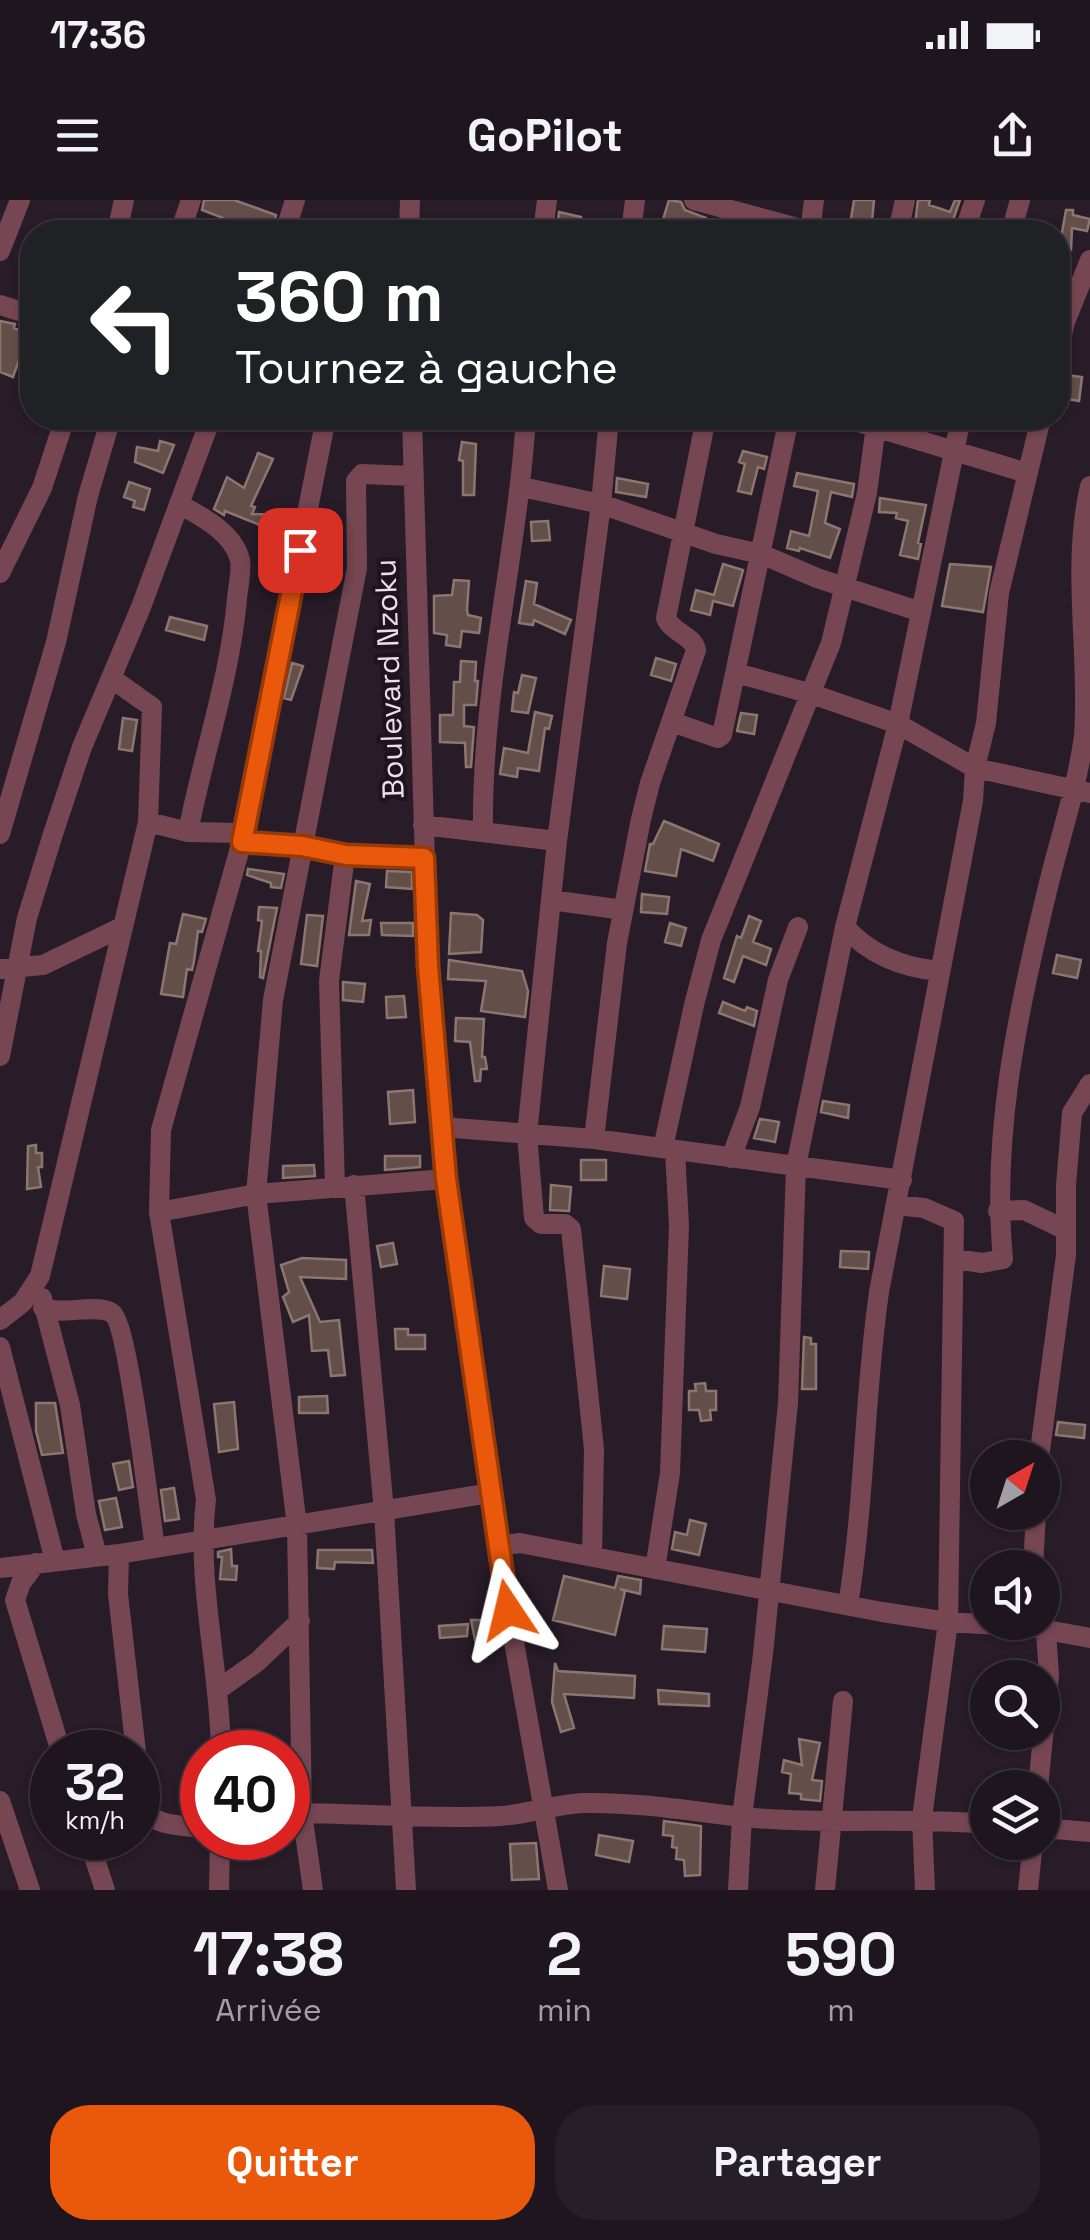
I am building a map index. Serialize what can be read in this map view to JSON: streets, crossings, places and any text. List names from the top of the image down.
{
  "streets": {
    "street": ["Boulevard Nzoku"]
  },
  "north": "top right",
  "page": {
    "status": "17:36",
    "header": "GoPilot",
    "turn": ["360 m", "Tournez à gauche"],
    "speed": "32 km/h",
    "limit": "40",
    "eta": [
      "17:38",
      "Arrivée",
      "2",
      "min",
      "590",
      "m"
    ],
    "buttons": ["Quitter", "Partager"]
  }
}
